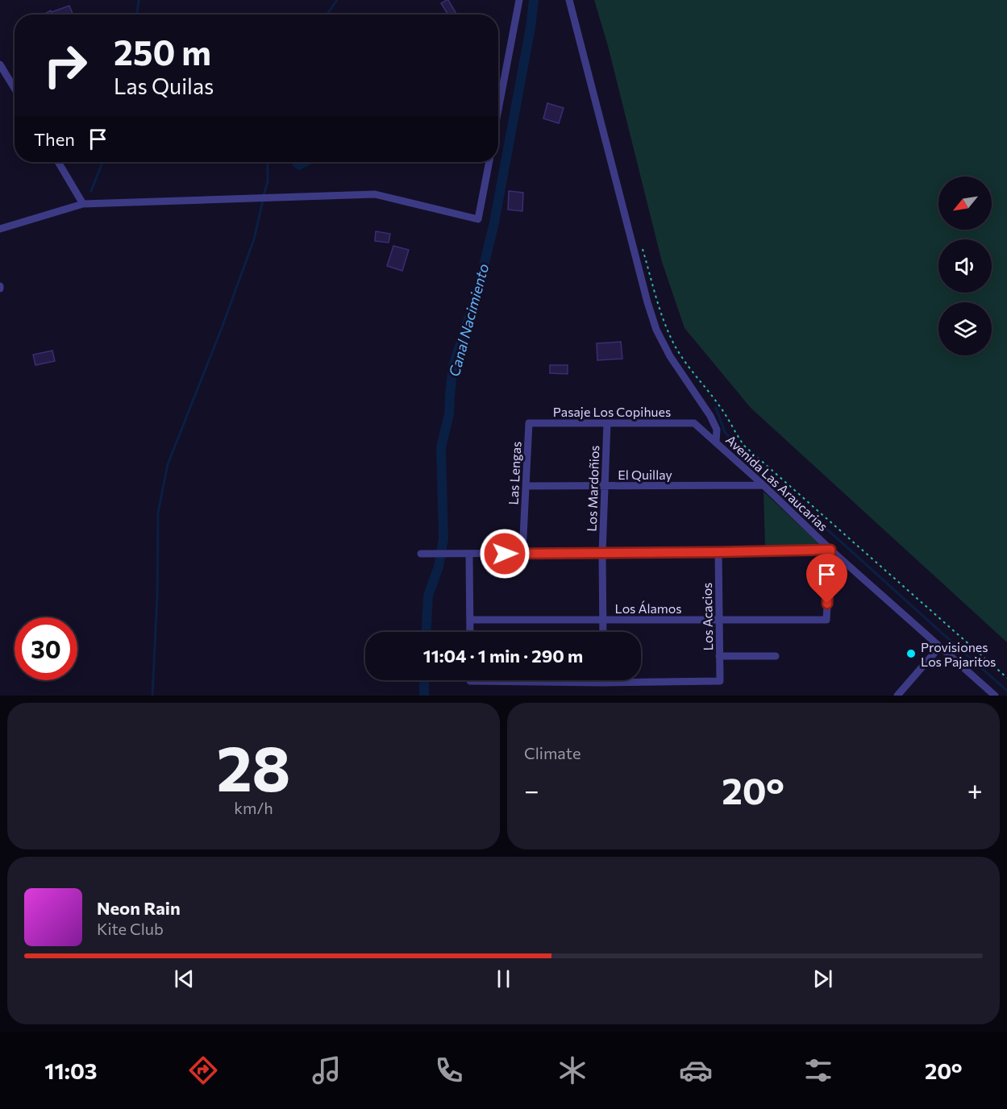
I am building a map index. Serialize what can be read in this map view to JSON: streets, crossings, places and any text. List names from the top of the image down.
{
  "streets": {
    "street": [
      "Pasaje Los Copihues",
      "Las Lengas",
      "El Quillay",
      "Avenida Las Araucarias",
      "Los Mardoñios",
      "Los Álamos",
      "Los Acacios"
    ]
  },
  "crossings": [
    ["Pasaje Los Copihues", "Las Lengas"],
    ["Pasaje Los Copihues", "Avenida Las Araucarias"],
    ["Pasaje Los Copihues", "Los Mardoñios"],
    ["Las Lengas", "El Quillay"],
    ["El Quillay", "Avenida Las Araucarias"],
    ["El Quillay", "Los Mardoñios"],
    ["Avenida Las Araucarias", "Los Álamos"],
    ["Los Mardoñios", "Los Álamos"],
    ["Los Álamos", "Los Acacios"]
  ],
  "water": ["Canal Nacimiento"],
  "places": ["Provisiones Los Pajaritos"],
  "north": "bottom left",
  "page": {
    "turn": ["250 m", "Las Quilas"],
    "then": "Then",
    "limit": "30",
    "trip": "11:04 · 1 min · 290 m",
    "tile": [
      ["28", "km/h"],
      "Climate"
    ],
    "heat": ["−", "20°", "+"],
    "song": ["Neon Rain", "Kite Club"],
    "tabs": ["11:03", "20°"]
  }
}
